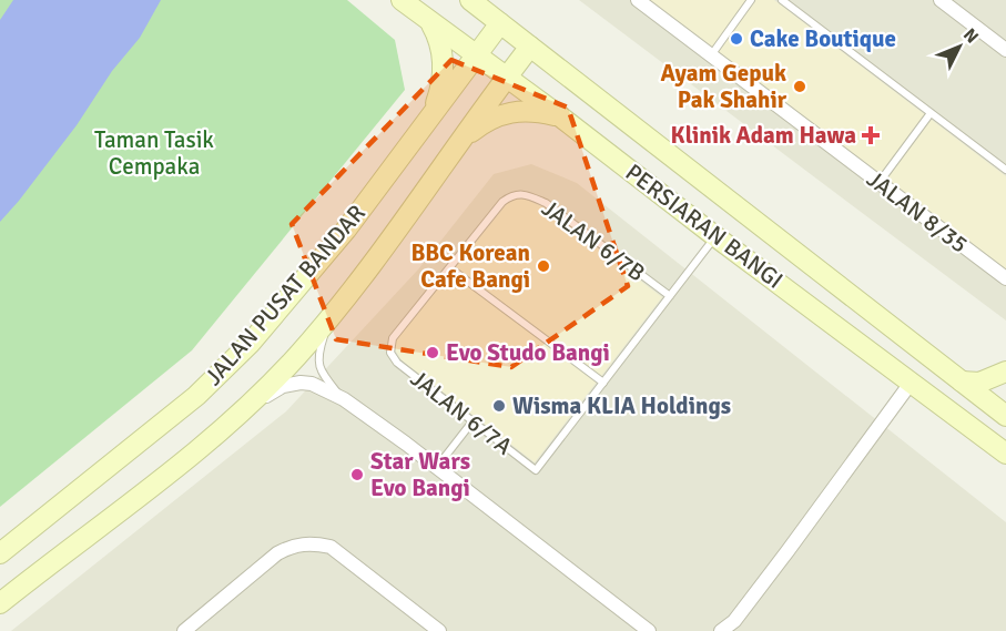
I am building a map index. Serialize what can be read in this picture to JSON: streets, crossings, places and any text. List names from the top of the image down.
{
  "streets": {
    "main road": ["PERSIARAN BANGI", "JALAN PUSAT BANDAR"],
    "street": ["JALAN 8/35"],
    "lane": ["JALAN 6/7B", "JALAN 6/7A"]
  },
  "crossings": [
    ["PERSIARAN BANGI", "JALAN PUSAT BANDAR"],
    ["JALAN 6/7B", "JALAN 6/7A"]
  ],
  "parks": ["Taman Tasik Cempaka"],
  "places": {
    "other": [
      "Cake Boutique",
      "Ayam Gepuk Pak Shahir",
      "BBC Korean Cafe Bangi",
      "Evo Studo Bangi",
      "Wisma KLIA Holdings",
      "Star Wars Evo Bangi"
    ],
    "health": ["Klinik Adam Hawa"]
  },
  "north": "top right"
}
